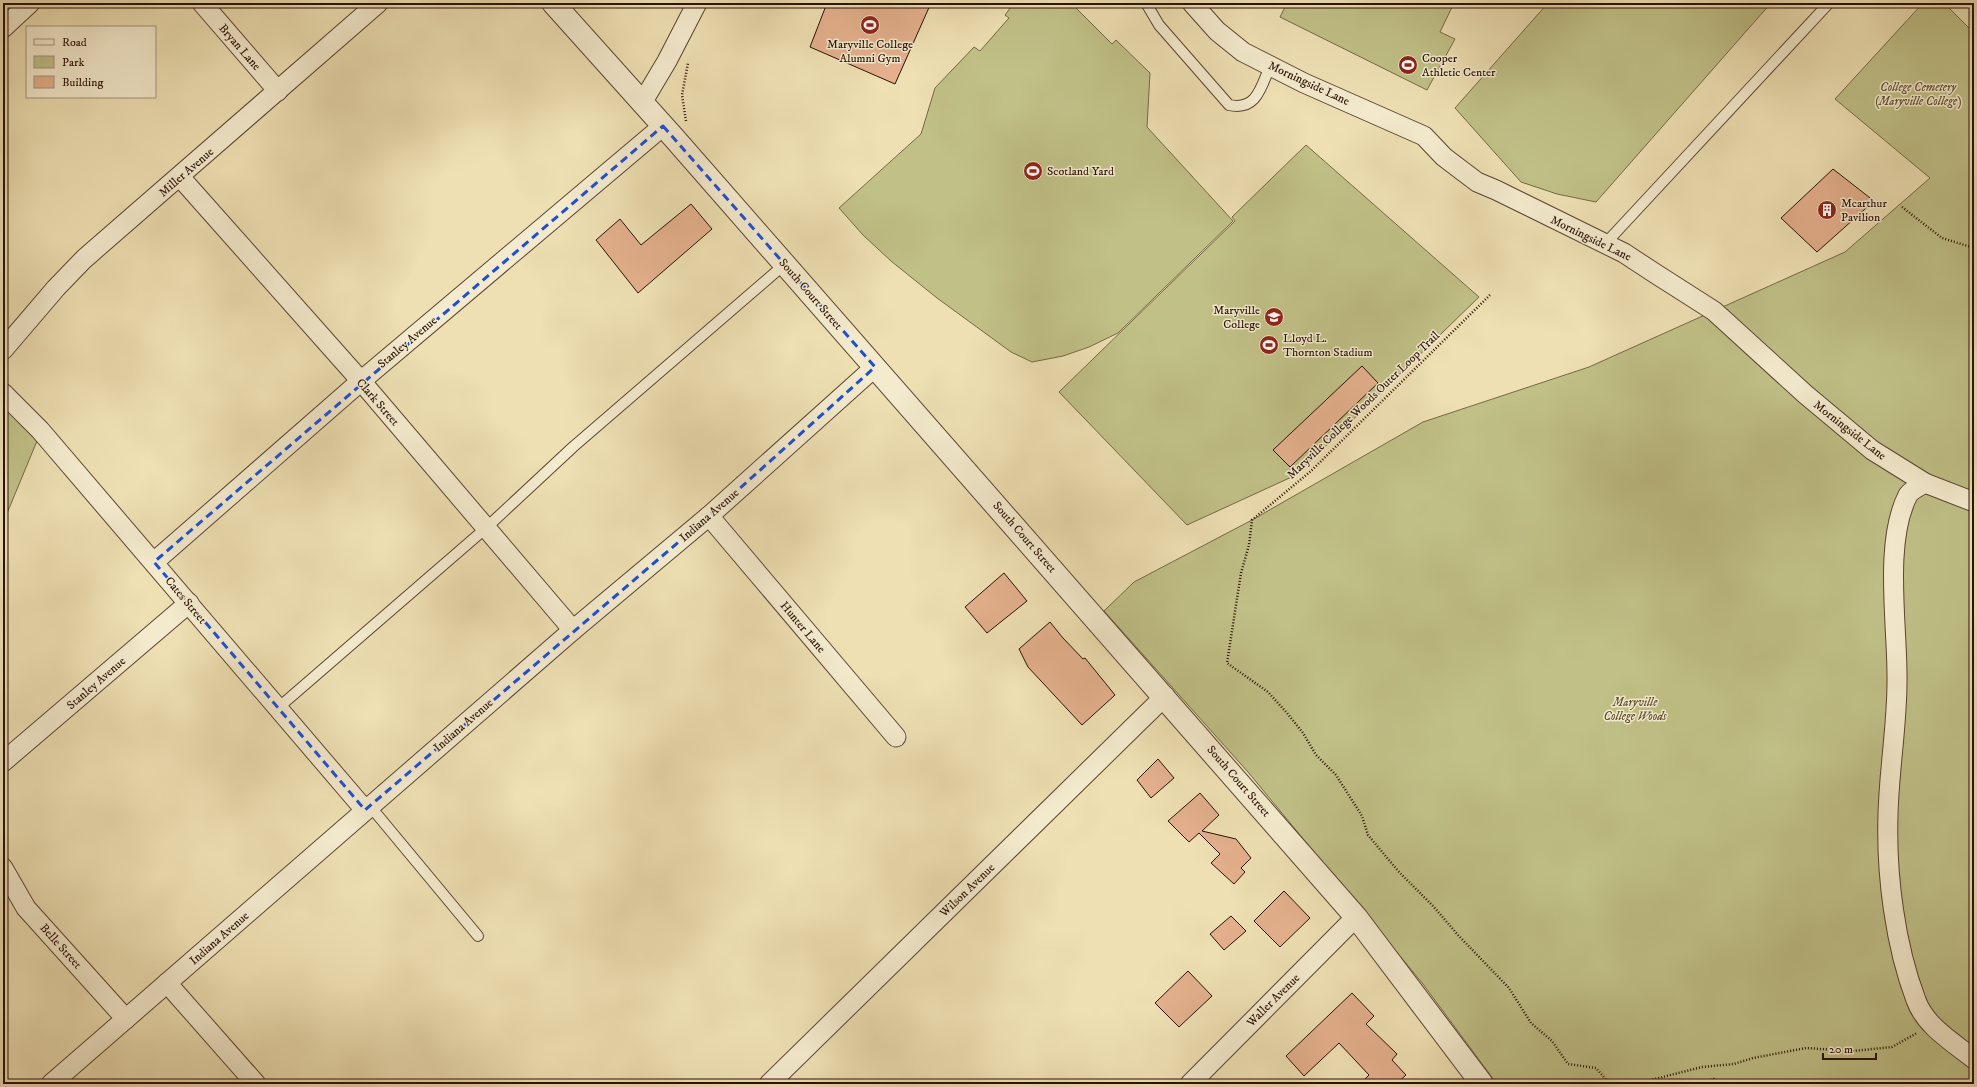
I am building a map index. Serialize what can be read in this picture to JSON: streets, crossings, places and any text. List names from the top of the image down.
{
  "streets": {
    "street": [
      "Bryan Lane",
      "Morningside Lane",
      "Miller Avenue",
      "South Court Street",
      "Stanley Avenue",
      "Clark Street",
      "Indiana Avenue",
      "Cates Street",
      "Hunter Lane",
      "Wilson Avenue",
      "Belle Street",
      "Waller Avenue"
    ],
    "path": ["Maryville College Woods Outer Loop Trail"]
  },
  "crossings": [
    ["Bryan Lane", "Miller Avenue"],
    ["Miller Avenue", "Clark Street"],
    ["South Court Street", "Stanley Avenue"],
    ["South Court Street", "Indiana Avenue"],
    ["South Court Street", "Wilson Avenue"],
    ["South Court Street", "Waller Avenue"],
    ["Stanley Avenue", "Clark Street"],
    ["Stanley Avenue", "Cates Street"],
    ["Clark Street", "Indiana Avenue"],
    ["Indiana Avenue", "Cates Street"],
    ["Indiana Avenue", "Hunter Lane"],
    ["Indiana Avenue", "Belle Street"]
  ],
  "parks": ["College Cemetery (Maryville College)", "Maryville College Woods"],
  "places": {
    "sports": [
      "Maryville College Alumni Gym",
      "Cooper Athletic Center",
      "Scotland Yard",
      "Lloyd L. Thornton Stadium"
    ],
    "building": ["Mcarthur Pavilion"],
    "school or university": ["Maryville College"]
  },
  "legend": ["Road", "Park", "Building"],
  "scale_bar": "20 m"
}
